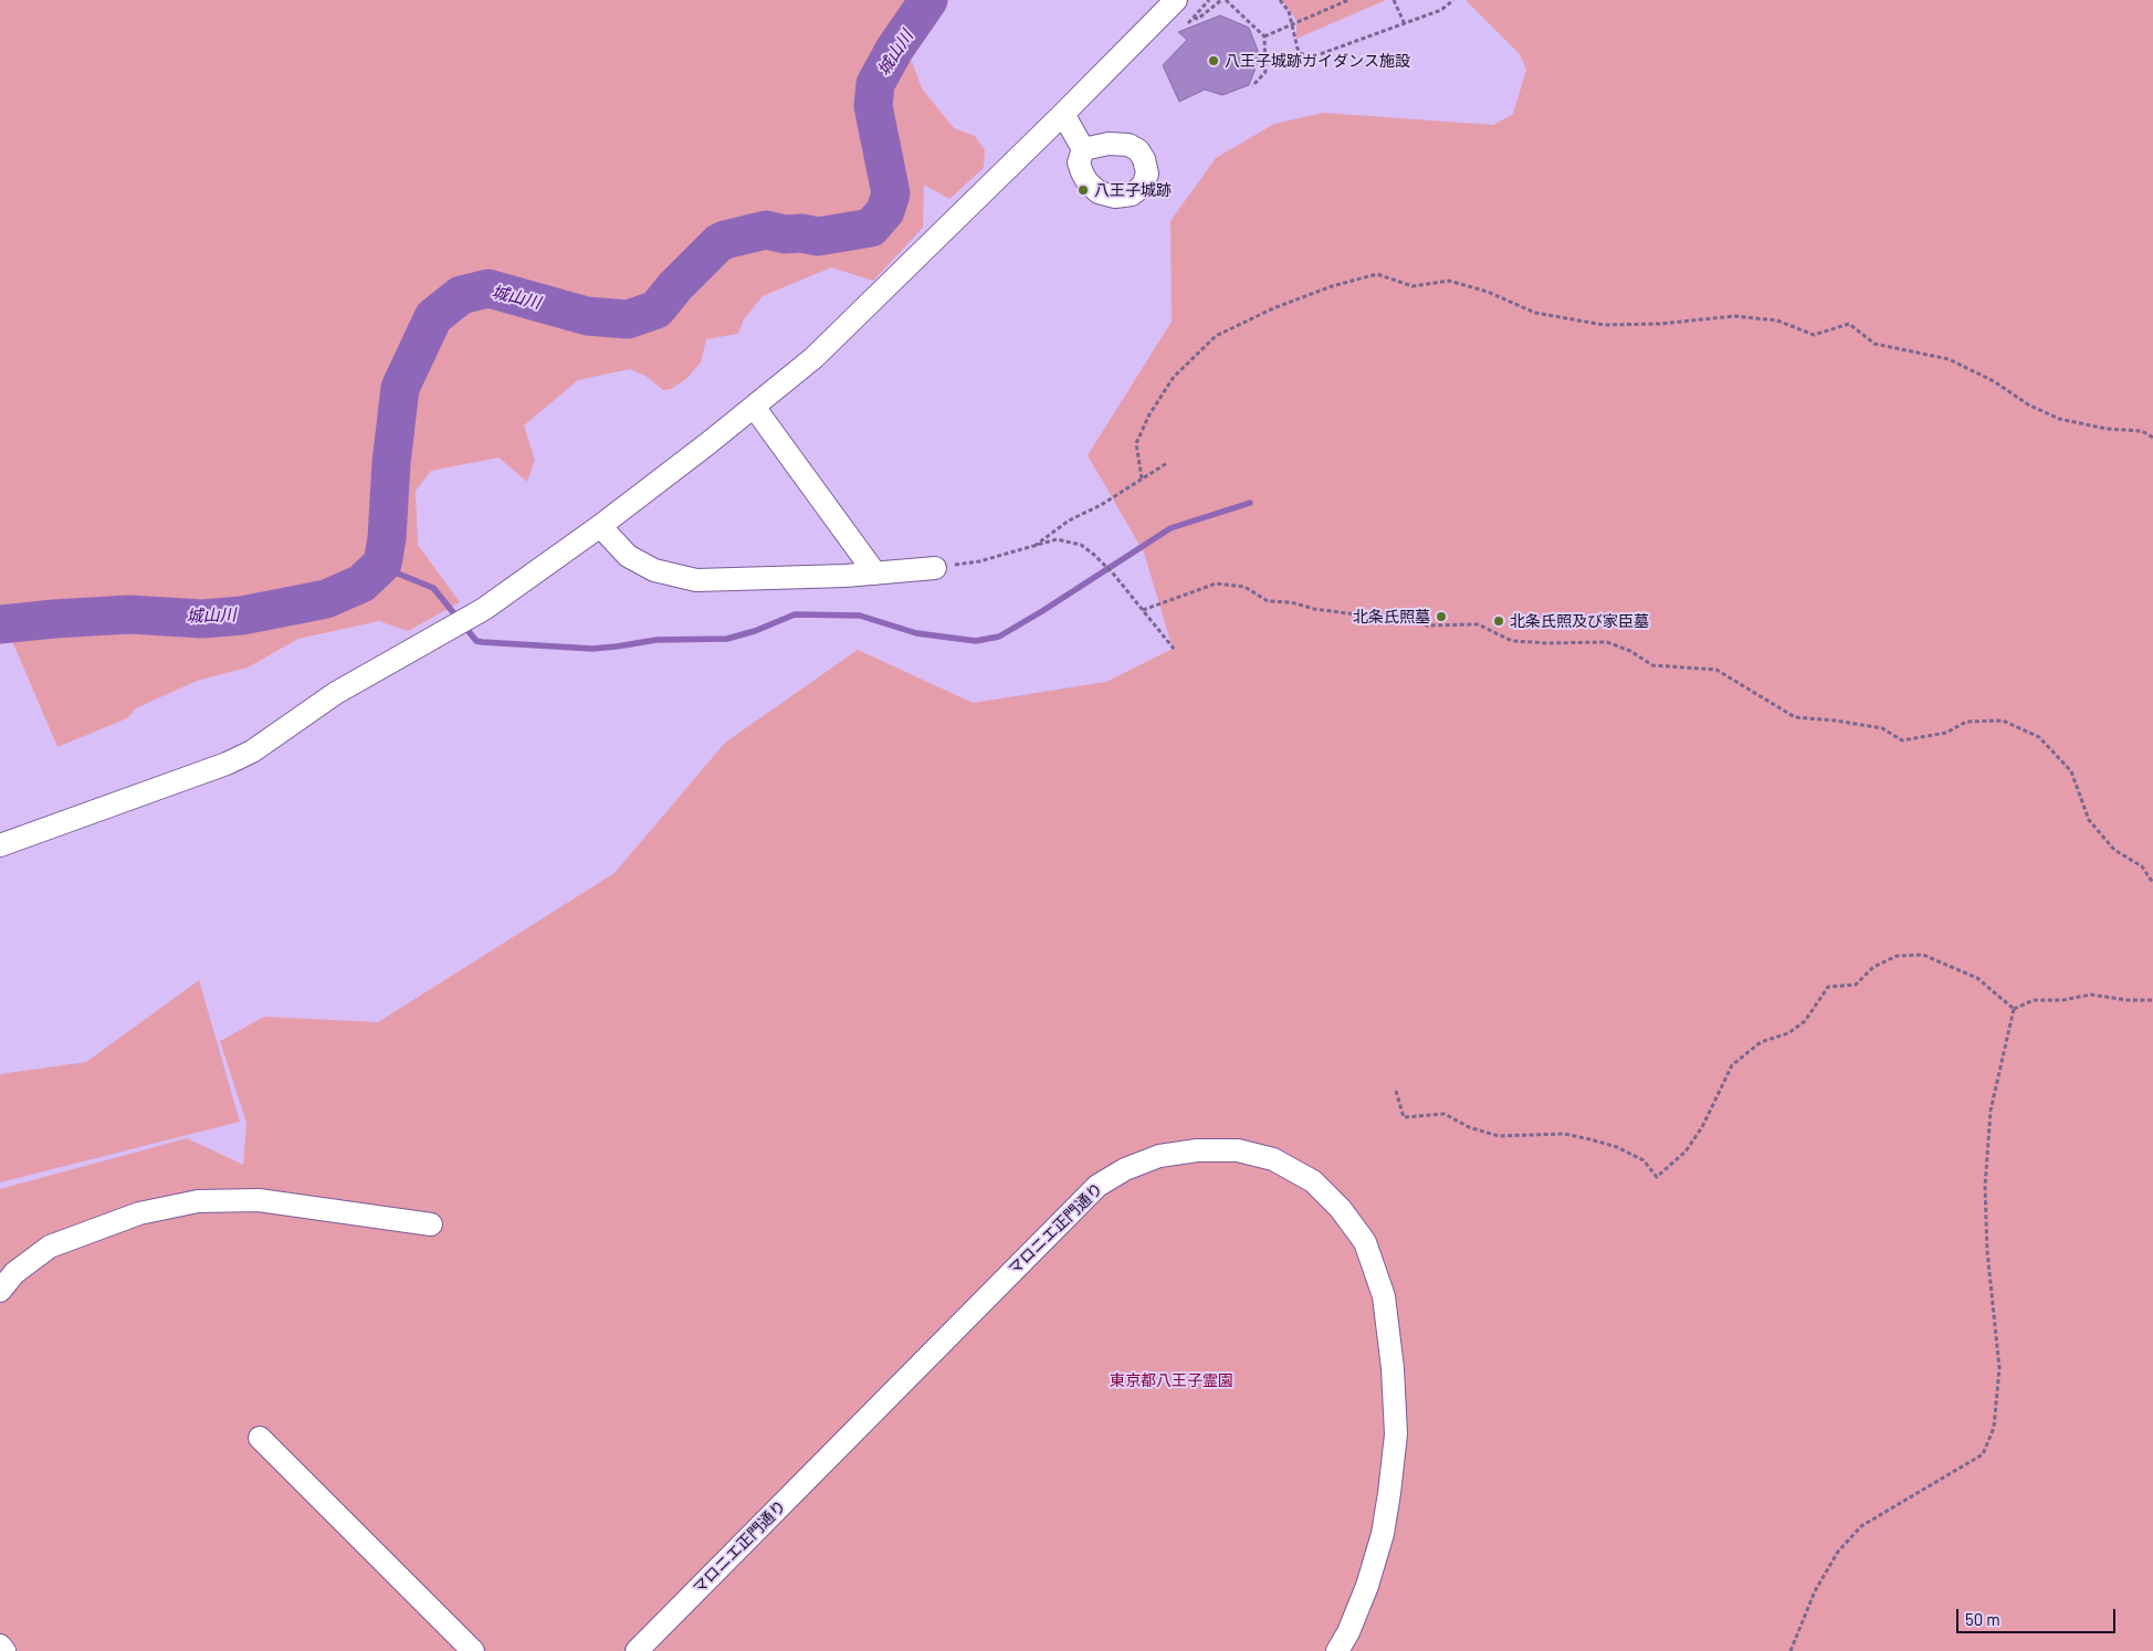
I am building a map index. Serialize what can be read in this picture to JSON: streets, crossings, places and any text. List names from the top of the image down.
{
  "streets": {
    "street": ["マロニエ正門通り"]
  },
  "water": ["城山川"],
  "parks": ["東京都八王子霊園"],
  "places": [
    "八王子城跡ガイダンス施設",
    "八王子城跡",
    "北条氏照墓",
    "北条氏照及び家臣墓"
  ],
  "scale_bar": "50 m"
}
